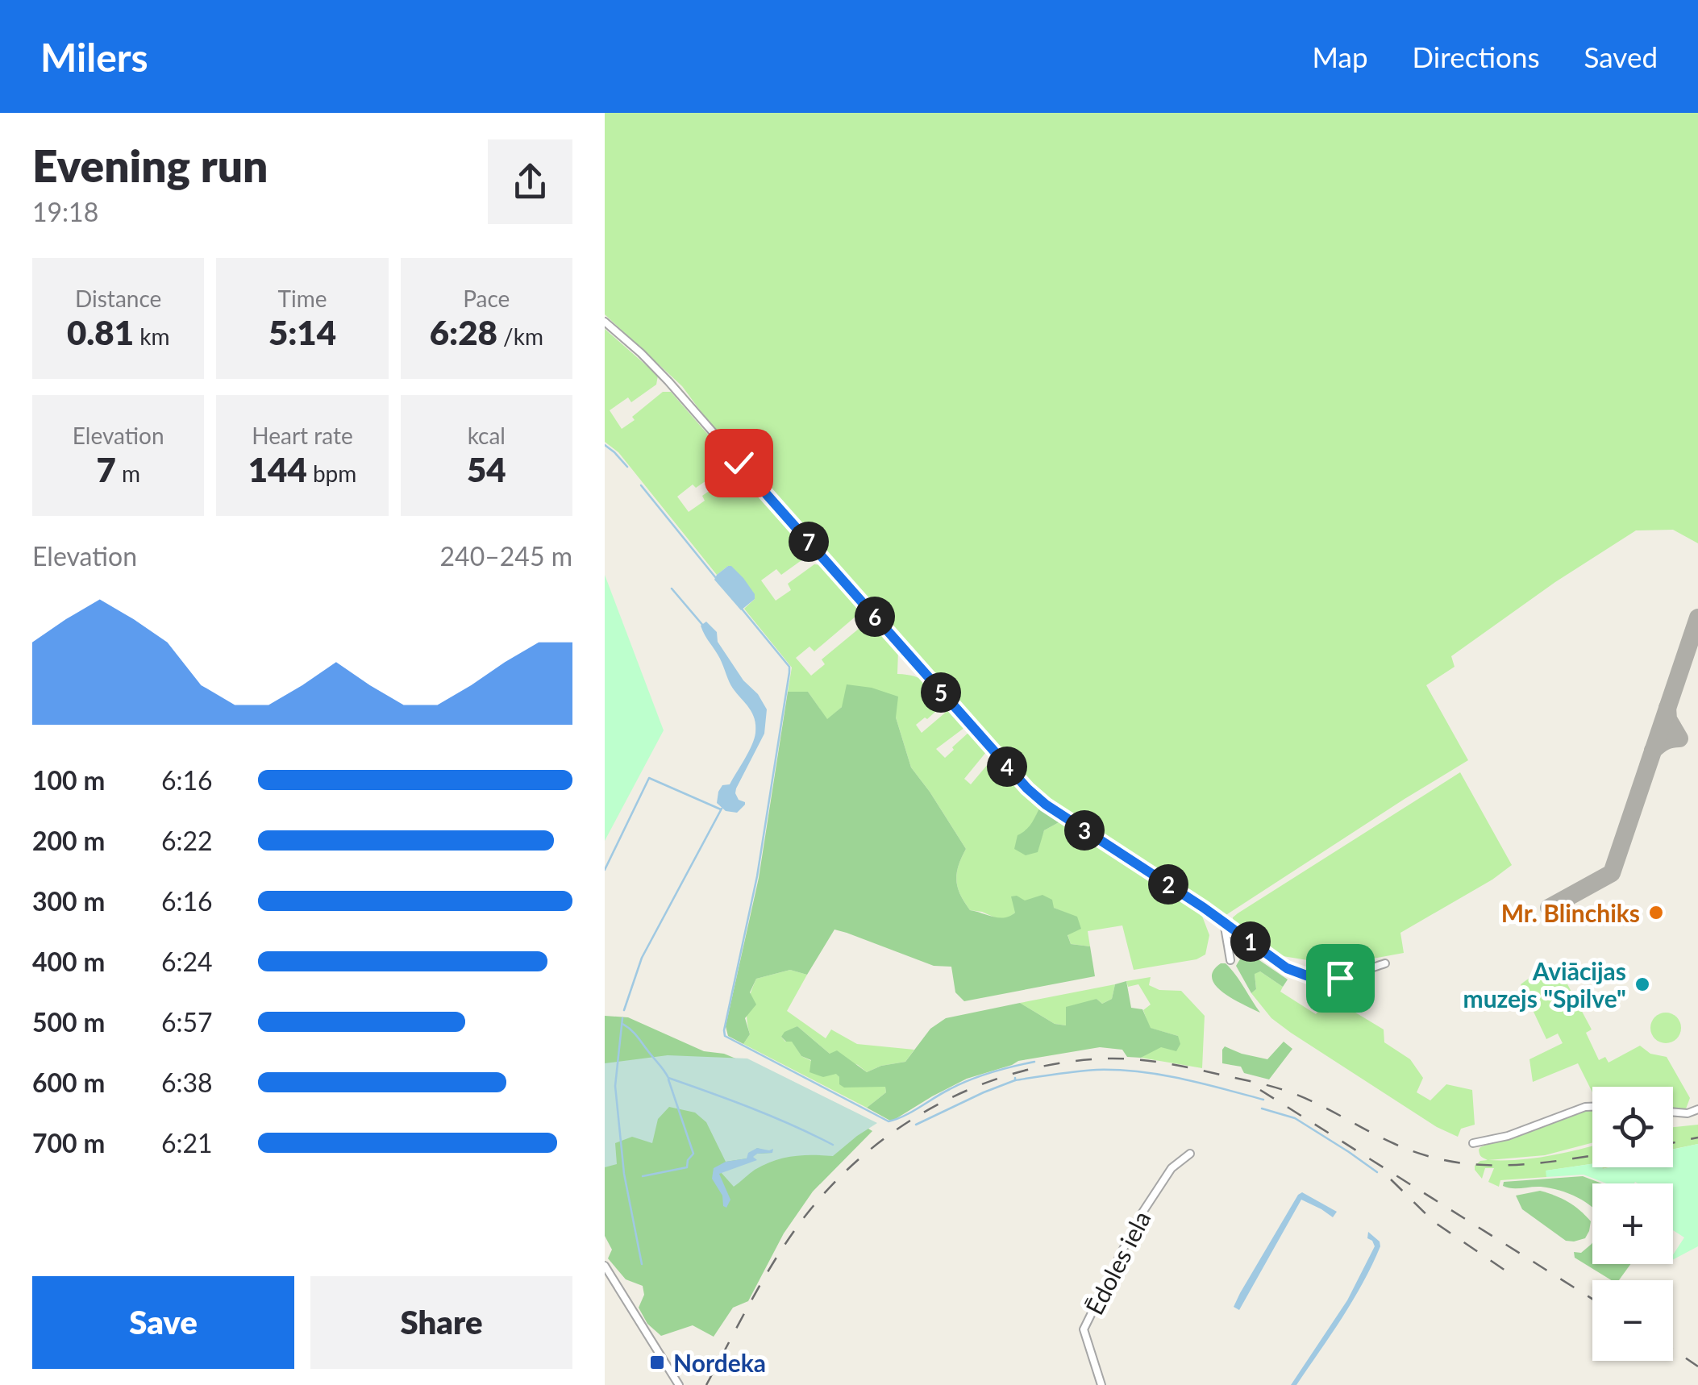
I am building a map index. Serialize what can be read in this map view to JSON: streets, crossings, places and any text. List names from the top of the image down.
{
  "streets": {
    "street": ["Ēdoles iela"]
  },
  "places": {
    "other": ["Mr. Blinchiks", "Aviācijas muzejs \"Spilve\""],
    "transit": ["Nordeka"]
  },
  "page": {
    "header": "Milers",
    "nav": ["Map", "Directions", "Saved"],
    "heading": ["Evening run", "19:18"],
    "stats": [
      ["Distance", "0.81 km"],
      ["Time", "5:14"],
      ["Pace", "6:28 /km"],
      ["Elevation", "7 m"],
      ["Heart rate", "144 bpm"],
      ["kcal", "54"]
    ],
    "pins": [
      "7",
      "6",
      "5",
      "4",
      "3",
      "2",
      "1"
    ],
    "chart": ["Elevation", "240–245 m"],
    "list": [
      {
        "name": "100 m",
        "note": "6:16"
      },
      {
        "name": "200 m",
        "note": "6:22"
      },
      {
        "name": "300 m",
        "note": "6:16"
      },
      {
        "name": "400 m",
        "note": "6:24"
      },
      {
        "name": "500 m",
        "note": "6:57"
      },
      {
        "name": "600 m",
        "note": "6:38"
      },
      {
        "name": "700 m",
        "note": "6:21"
      }
    ],
    "map_buttons": ["+", "−"],
    "buttons": ["Save", "Share"]
  }
}
